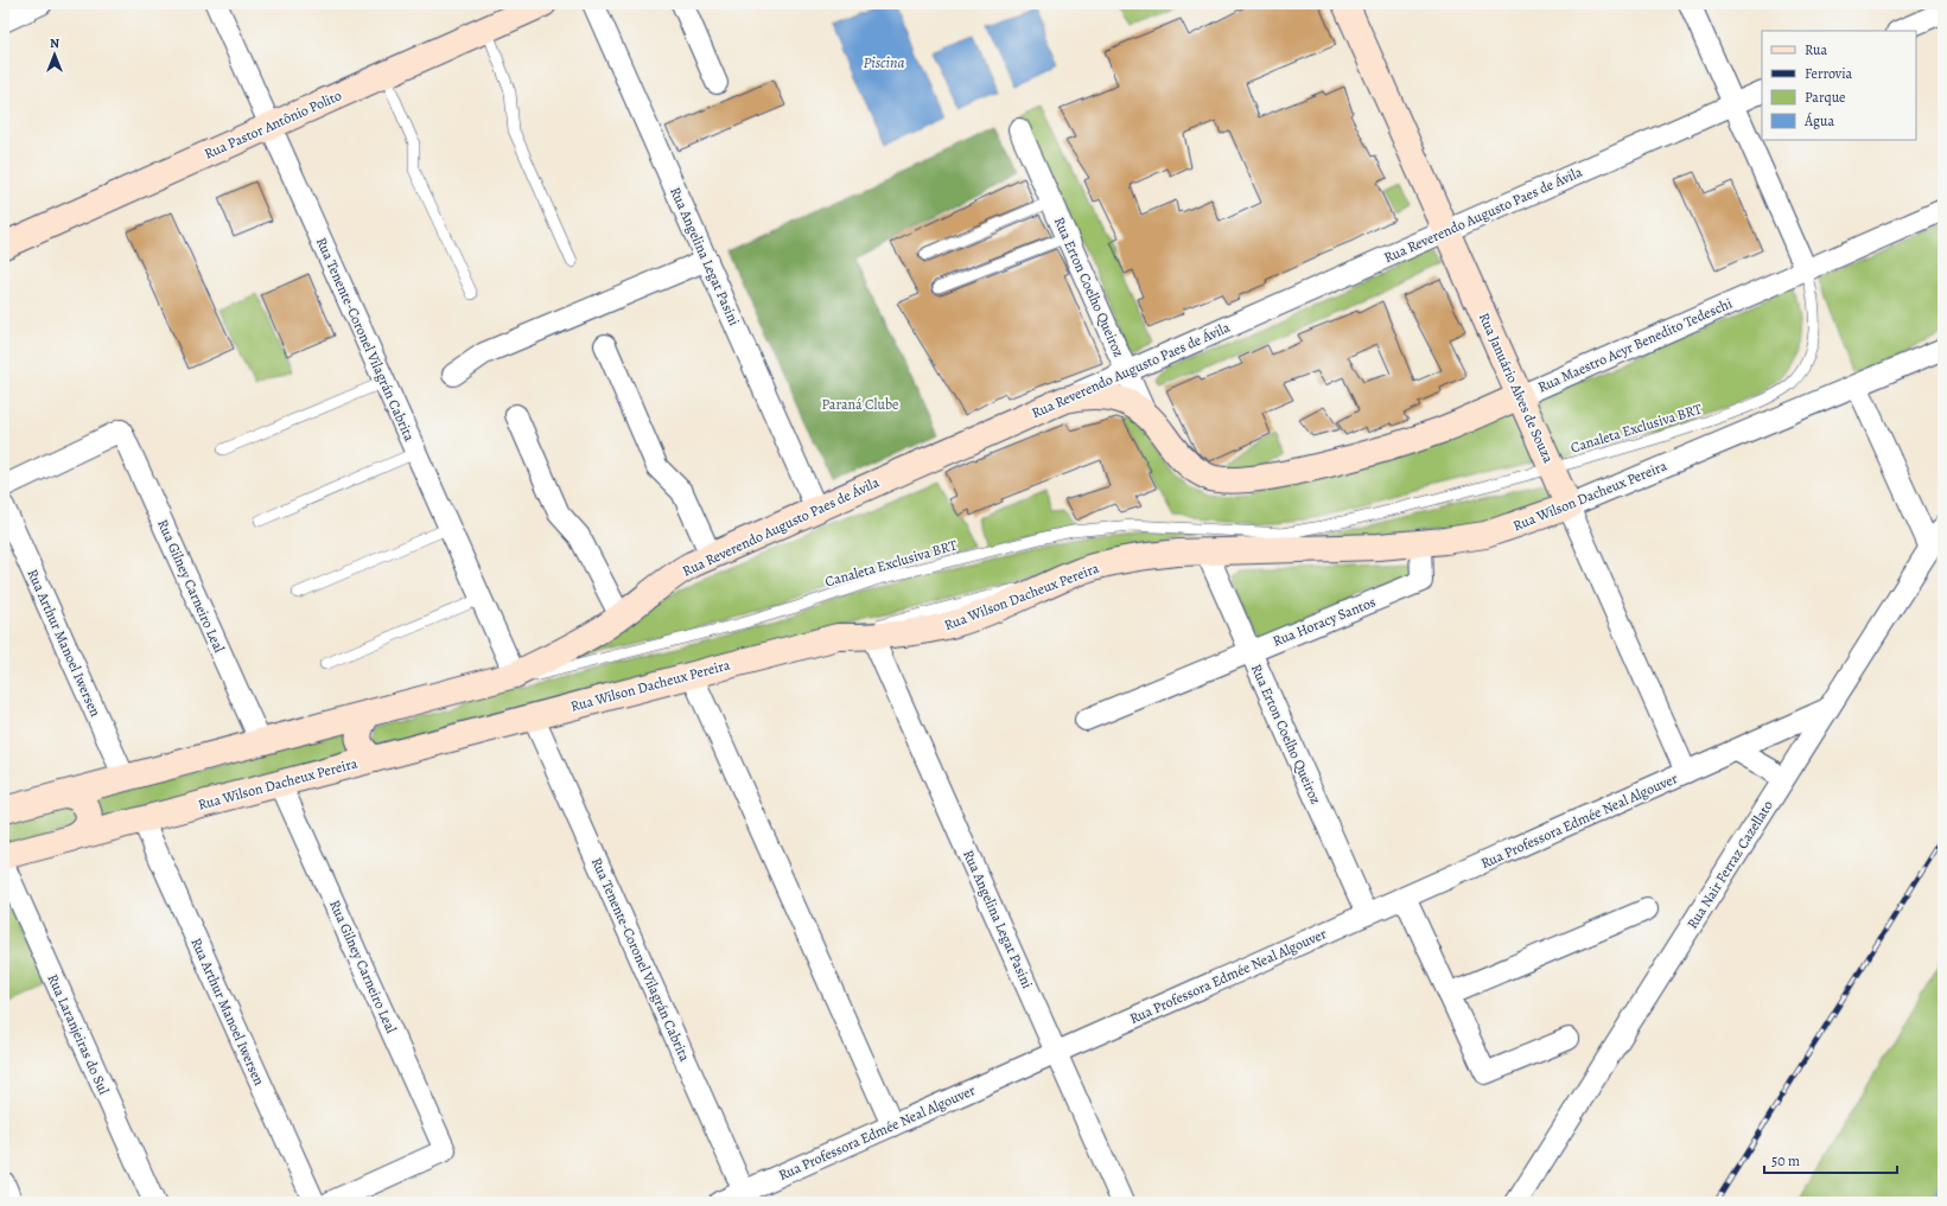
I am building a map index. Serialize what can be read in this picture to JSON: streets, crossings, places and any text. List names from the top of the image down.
{
  "streets": {
    "main road": [
      "Rua Pastor Antônio Polito",
      "Rua Reverendo Augusto Paes de Ávila",
      "Rua Erton Coelho Queiroz",
      "Rua Maestro Acyr Benedito Tedeschi",
      "Rua Januário Alves de Souza",
      "Rua Wilson Dacheux Pereira"
    ],
    "street": [
      "Rua Angelina Legat Pasini",
      "Rua Tenente-Coronel Vilagrán Cabrita",
      "Rua Gilney Carneiro Leal",
      "Rua Horacy Santos",
      "Rua Arthur Manoel Iwersen",
      "Rua Professora Edmée Neal Algouver",
      "Rua Nair Ferraz Cazellato",
      "Rua Laranjeiras do Sul"
    ],
    "lane": ["Canaleta Exclusiva BRT"]
  },
  "crossings": [
    ["Rua Pastor Antônio Polito", "Rua Tenente-Coronel Vilagrán Cabrita"],
    ["Rua Reverendo Augusto Paes de Ávila", "Rua Angelina Legat Pasini"],
    ["Rua Reverendo Augusto Paes de Ávila", "Rua Erton Coelho Queiroz"],
    ["Rua Reverendo Augusto Paes de Ávila", "Rua Tenente-Coronel Vilagrán Cabrita"],
    ["Rua Reverendo Augusto Paes de Ávila", "Rua Januário Alves de Souza"],
    ["Rua Reverendo Augusto Paes de Ávila", "Canaleta Exclusiva BRT"],
    ["Rua Angelina Legat Pasini", "Rua Wilson Dacheux Pereira"],
    ["Rua Angelina Legat Pasini", "Rua Professora Edmée Neal Algouver"],
    ["Rua Erton Coelho Queiroz", "Rua Maestro Acyr Benedito Tedeschi"],
    ["Rua Erton Coelho Queiroz", "Canaleta Exclusiva BRT"],
    ["Rua Erton Coelho Queiroz", "Rua Wilson Dacheux Pereira"],
    ["Rua Erton Coelho Queiroz", "Rua Horacy Santos"],
    ["Rua Erton Coelho Queiroz", "Rua Professora Edmée Neal Algouver"],
    ["Rua Tenente-Coronel Vilagrán Cabrita", "Canaleta Exclusiva BRT"],
    ["Rua Tenente-Coronel Vilagrán Cabrita", "Rua Wilson Dacheux Pereira"],
    ["Rua Tenente-Coronel Vilagrán Cabrita", "Rua Professora Edmée Neal Algouver"],
    ["Rua Maestro Acyr Benedito Tedeschi", "Rua Januário Alves de Souza"],
    ["Rua Maestro Acyr Benedito Tedeschi", "Canaleta Exclusiva BRT"],
    ["Rua Januário Alves de Souza", "Canaleta Exclusiva BRT"],
    ["Rua Januário Alves de Souza", "Rua Wilson Dacheux Pereira"],
    ["Rua Januário Alves de Souza", "Rua Professora Edmée Neal Algouver"],
    ["Canaleta Exclusiva BRT", "Rua Wilson Dacheux Pereira"],
    ["Rua Wilson Dacheux Pereira", "Rua Gilney Carneiro Leal"],
    ["Rua Wilson Dacheux Pereira", "Rua Horacy Santos"],
    ["Rua Wilson Dacheux Pereira", "Rua Arthur Manoel Iwersen"],
    ["Rua Professora Edmée Neal Algouver", "Rua Nair Ferraz Cazellato"]
  ],
  "water": ["Piscina"],
  "parks": ["Paraná Clube"],
  "legend": [
    "Rua",
    "Ferrovia",
    "Parque",
    "Água"
  ],
  "scale_bar": "50 m",
  "north": "top"
}
